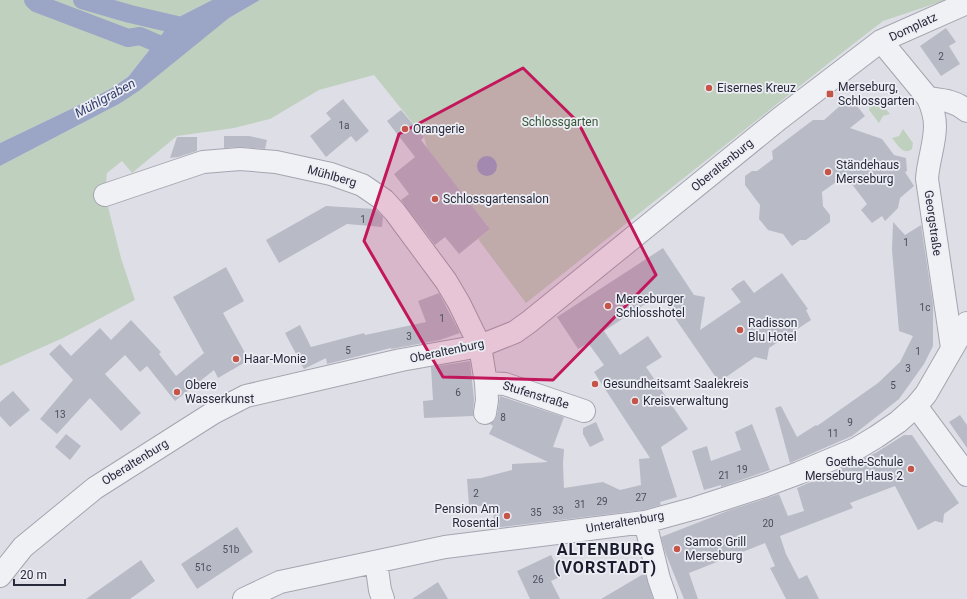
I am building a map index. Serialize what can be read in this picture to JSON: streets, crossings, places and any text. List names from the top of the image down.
{
  "streets": {
    "street": [
      "Domplatz",
      "Oberaltenburg",
      "Mühlberg",
      "Georgstraße",
      "Stufenstraße",
      "Unteraltenburg"
    ]
  },
  "crossings": [
    ["Domplatz", "Oberaltenburg"],
    ["Oberaltenburg", "Mühlberg"],
    ["Mühlberg", "Stufenstraße"],
    ["Georgstraße", "Unteraltenburg"]
  ],
  "districts": ["ALTENBURG (VORSTADT)"],
  "water": ["Mühlgraben"],
  "parks": ["Schlossgarten"],
  "places": {
    "other": [
      "Eisernes Kreuz",
      "Orangerie",
      "Ständehaus Merseburg",
      "Schlossgartensalon",
      "Merseburger Schlosshotel",
      "Radisson Blu Hotel",
      "Haar-Monie",
      "Gesundheitsamt Saalekreis",
      "Obere Wasserkunst",
      "Kreisverwaltung",
      "Goethe-Schule Merseburg Haus 2",
      "Pension Am Rosental",
      "Samos Grill Merseburg"
    ],
    "transit": ["Merseburg, Schlossgarten"]
  },
  "house_numbers": [
    "2",
    "1a",
    "1",
    "1",
    "1c",
    "1",
    "3",
    "5",
    "1",
    "3",
    "5",
    "6",
    "13",
    "8",
    "9",
    "11",
    "19",
    "21",
    "2",
    "27",
    "29",
    "31",
    "33",
    "35",
    "20",
    "51b",
    "51c",
    "26"
  ],
  "scale_bar": "20 m"
}
